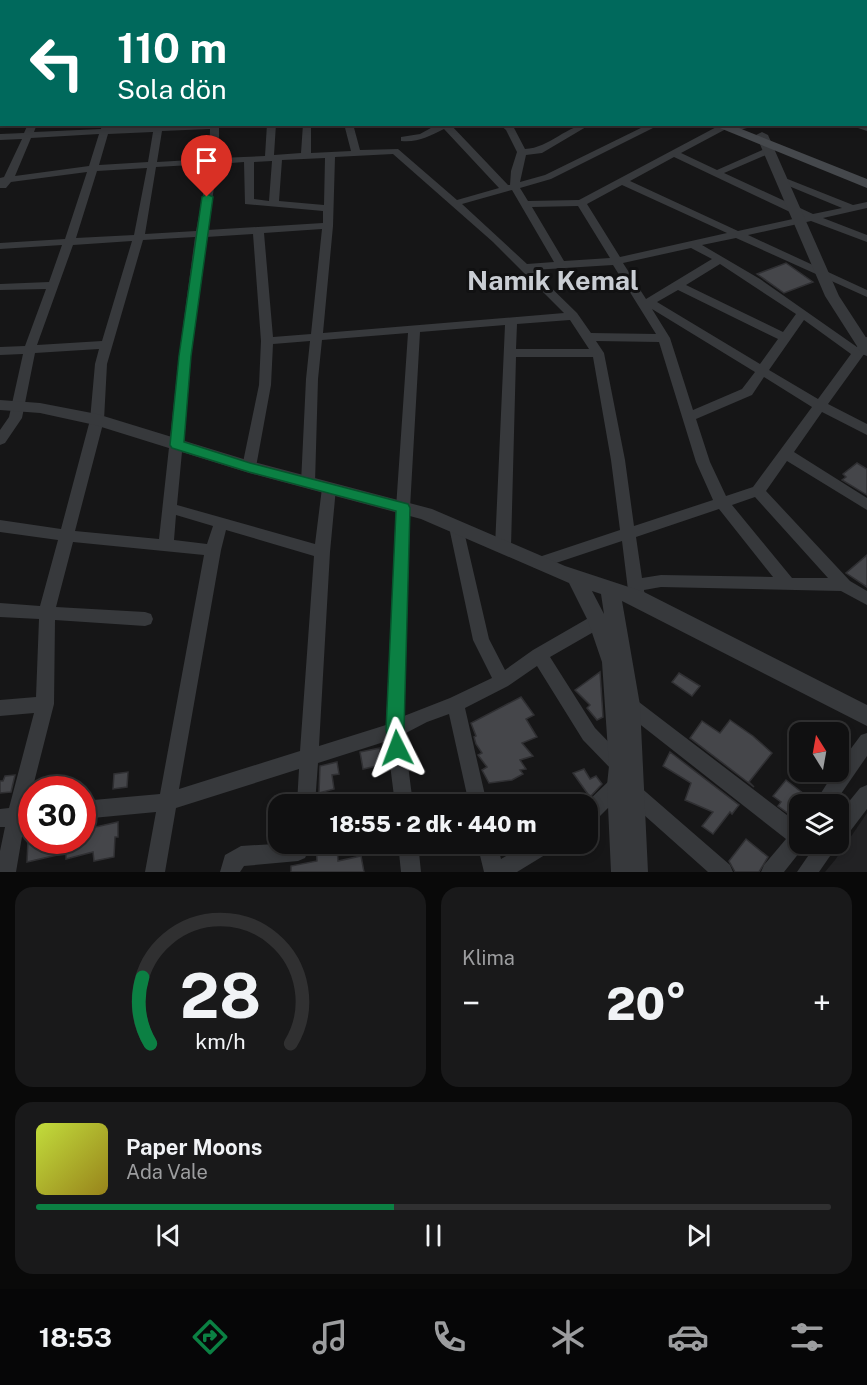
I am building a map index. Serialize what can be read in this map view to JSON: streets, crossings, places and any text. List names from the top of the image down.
{
  "districts": ["Namık Kemal"],
  "north": "top",
  "page": {
    "turn": ["110 m", "Sola dön"],
    "limit": "30",
    "trip": "18:55 · 2 dk · 440 m",
    "tile": "Klima",
    "heat": ["−", "20°", "+"],
    "song": ["Paper Moons", "Ada Vale"],
    "tabs": "18:53",
    "gauge": ["28", "km/h"]
  }
}
